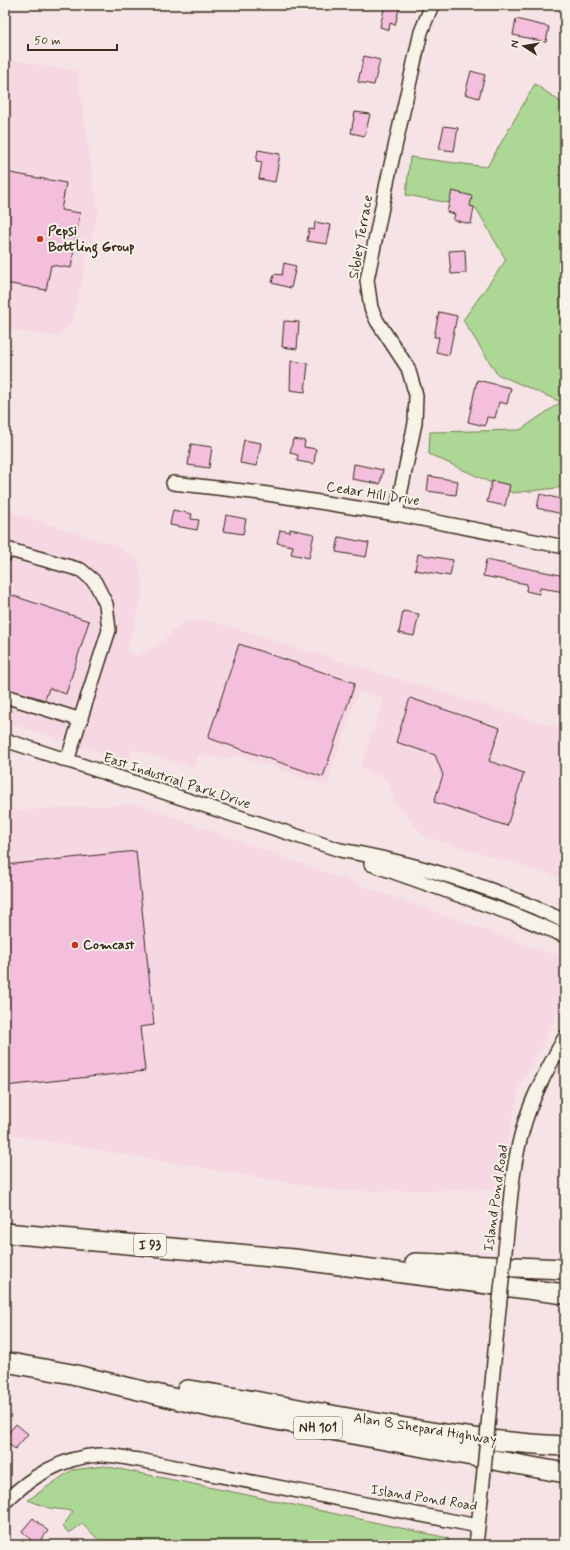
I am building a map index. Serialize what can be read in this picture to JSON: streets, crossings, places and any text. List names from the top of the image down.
{
  "streets": {
    "highway": ["I 93", "NH 101", "Alan B Shepard Highway"],
    "street": [
      "Sibley Terrace",
      "Cedar Hill Drive",
      "East Industrial Park Drive",
      "Island Pond Road"
    ]
  },
  "crossings": [
    ["Sibley Terrace", "Cedar Hill Drive"],
    ["NH 101", "Alan B Shepard Highway"]
  ],
  "places": ["Pepsi Bottling Group", "Comcast"],
  "scale_bar": "50 m",
  "north": "left"
}
